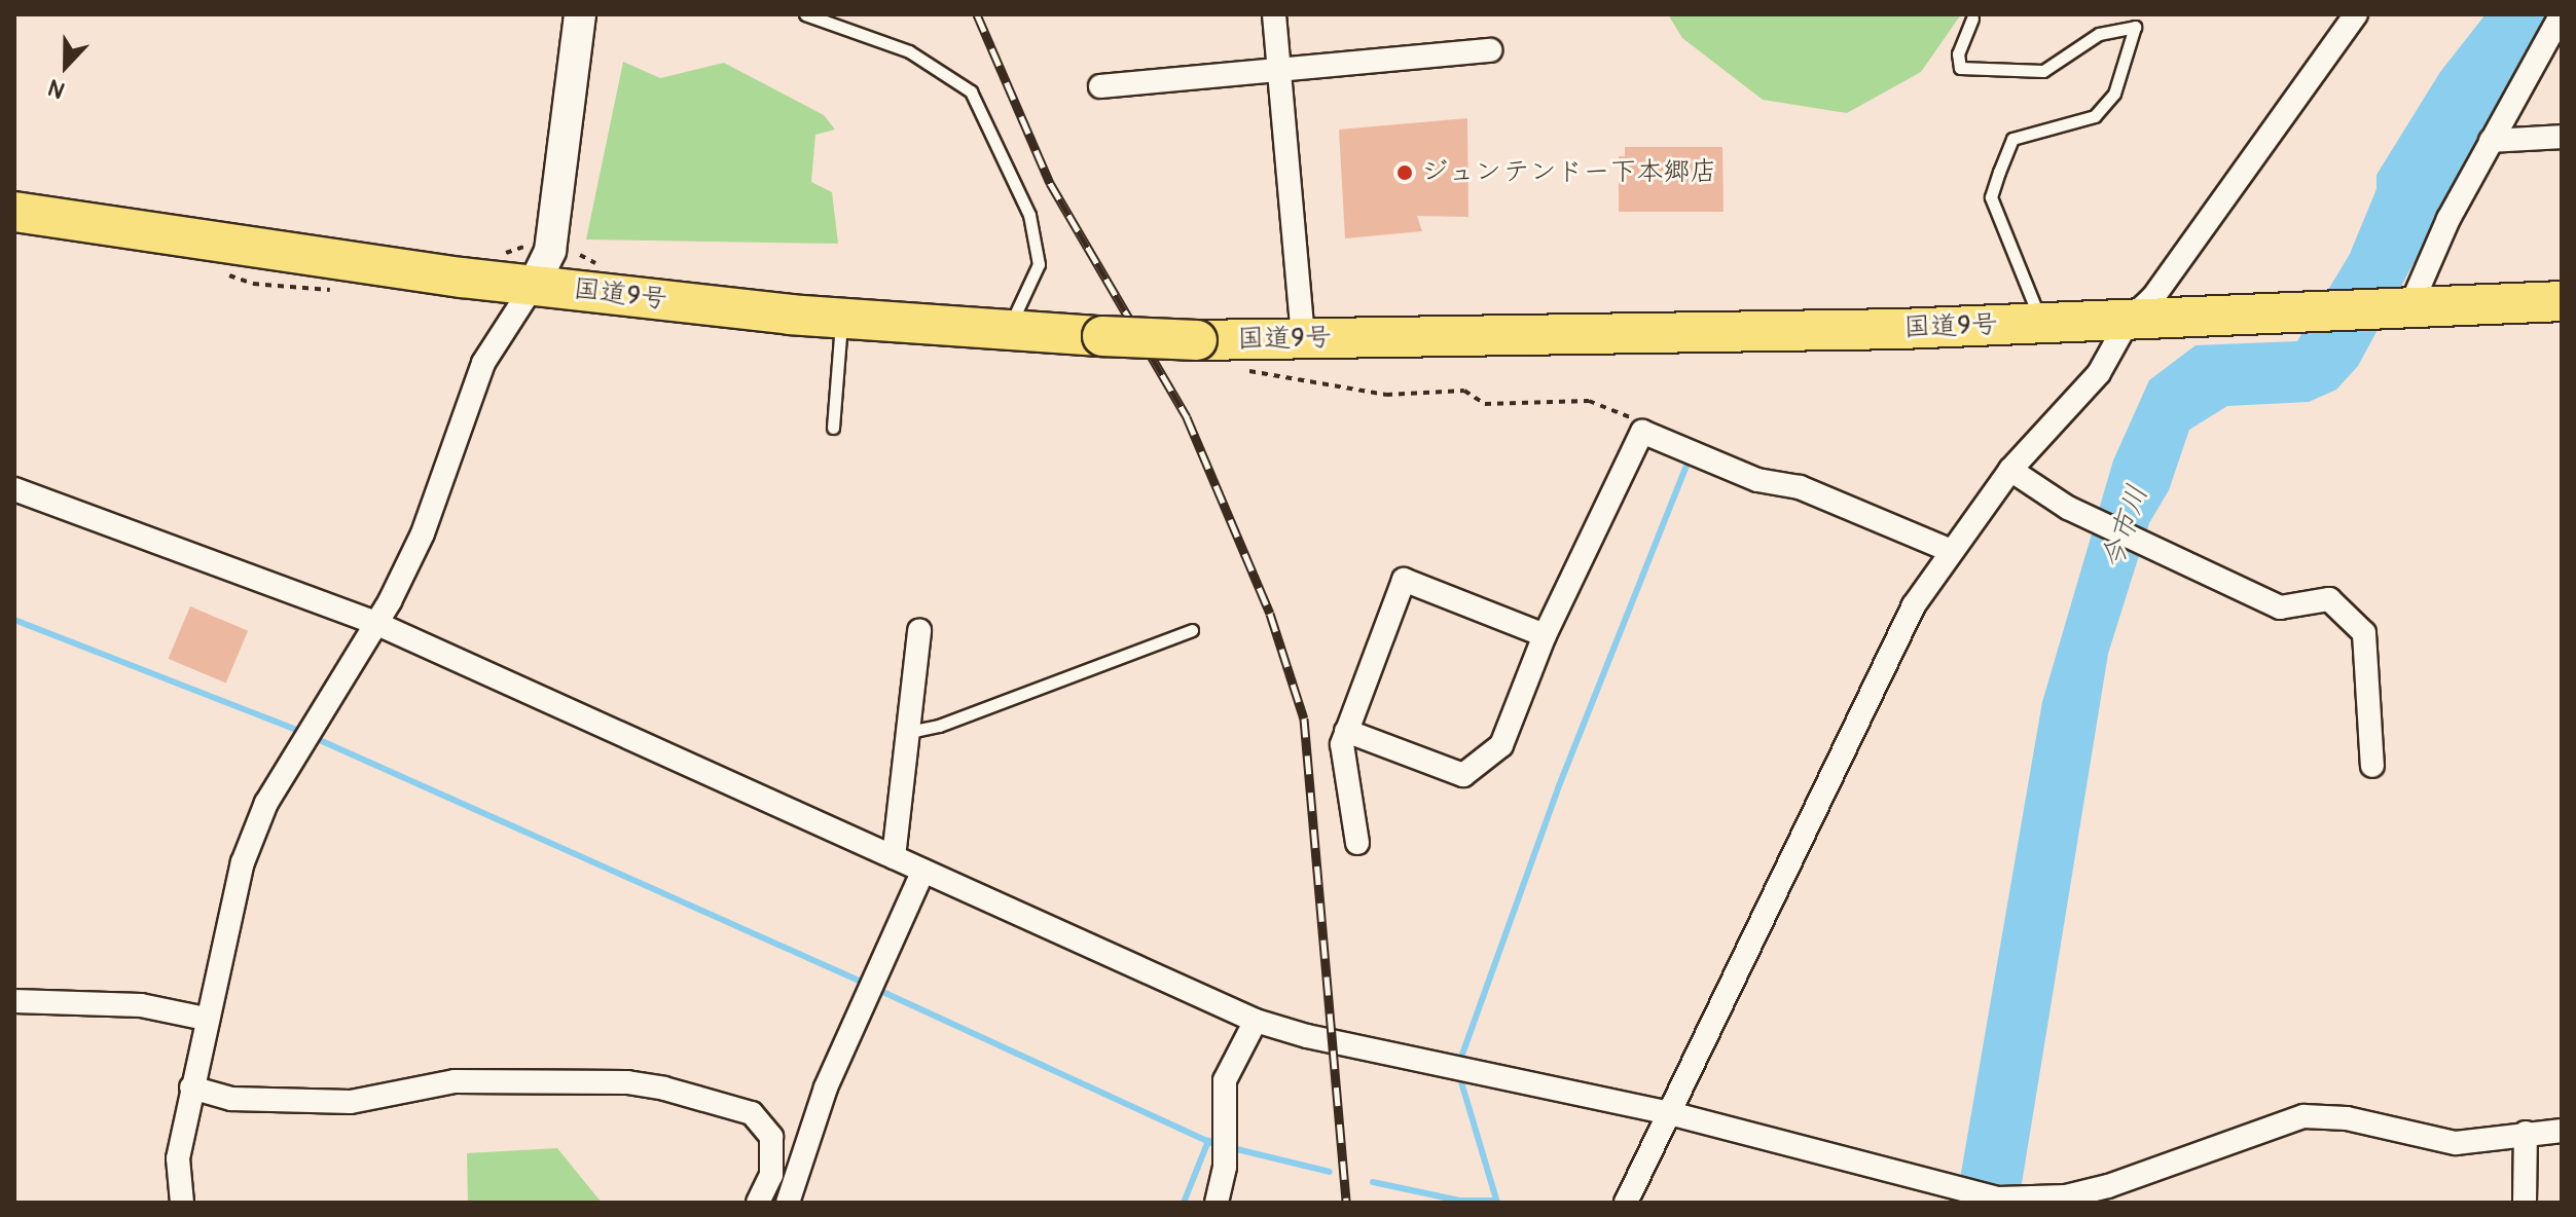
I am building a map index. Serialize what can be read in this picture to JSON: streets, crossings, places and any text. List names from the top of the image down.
{
  "streets": {
    "highway": ["国道9号"]
  },
  "water": ["今市川"],
  "places": ["ジュンテンドー下本郷店"],
  "north": "bottom"
}
